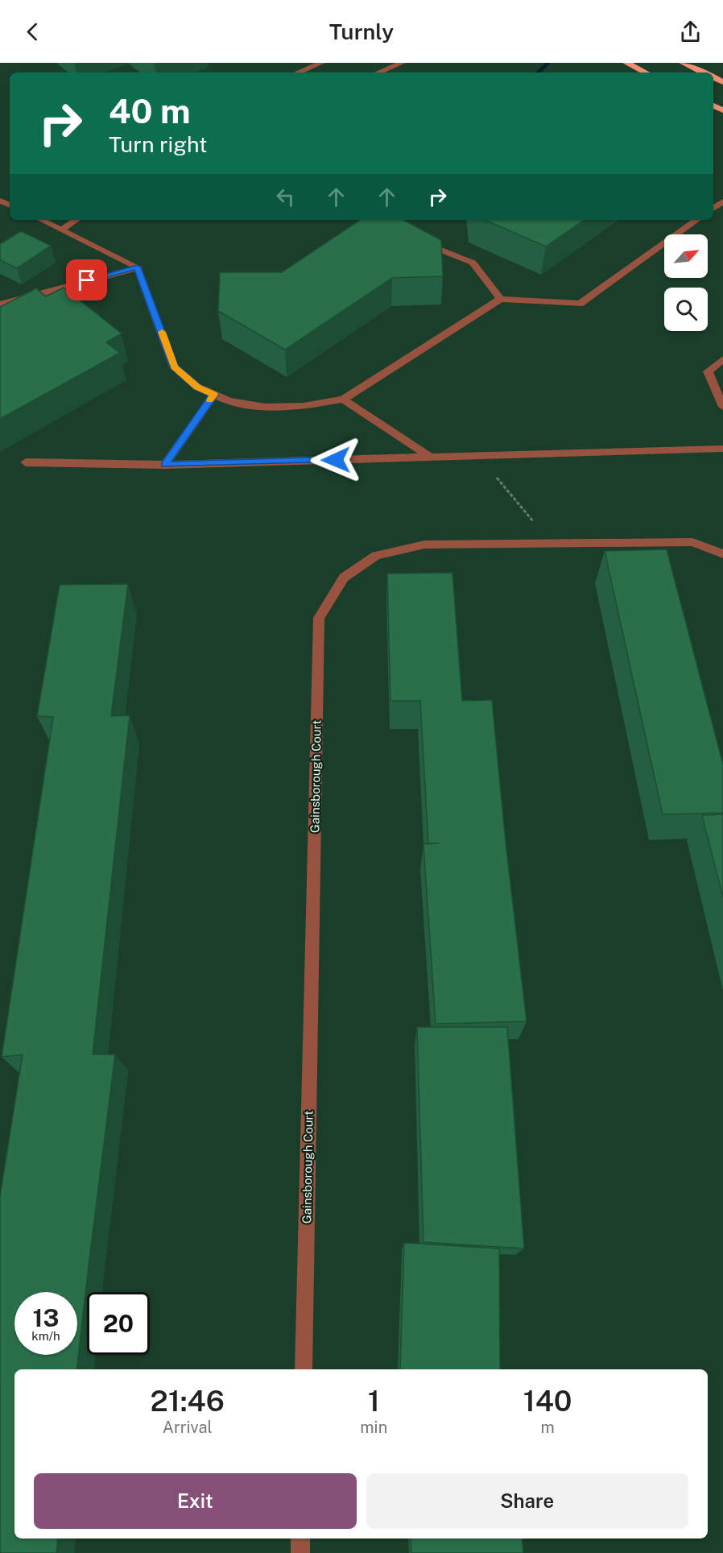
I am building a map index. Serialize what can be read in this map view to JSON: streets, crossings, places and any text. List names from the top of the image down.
{
  "streets": {
    "street": ["Gainsborough Court"]
  },
  "north": "top right",
  "page": {
    "header": "Turnly",
    "turn": ["40 m", "Turn right"],
    "speed": "13 km/h",
    "limit": "20",
    "eta": [
      "21:46",
      "Arrival",
      "1",
      "min",
      "140",
      "m"
    ],
    "buttons": ["Exit", "Share"]
  }
}
